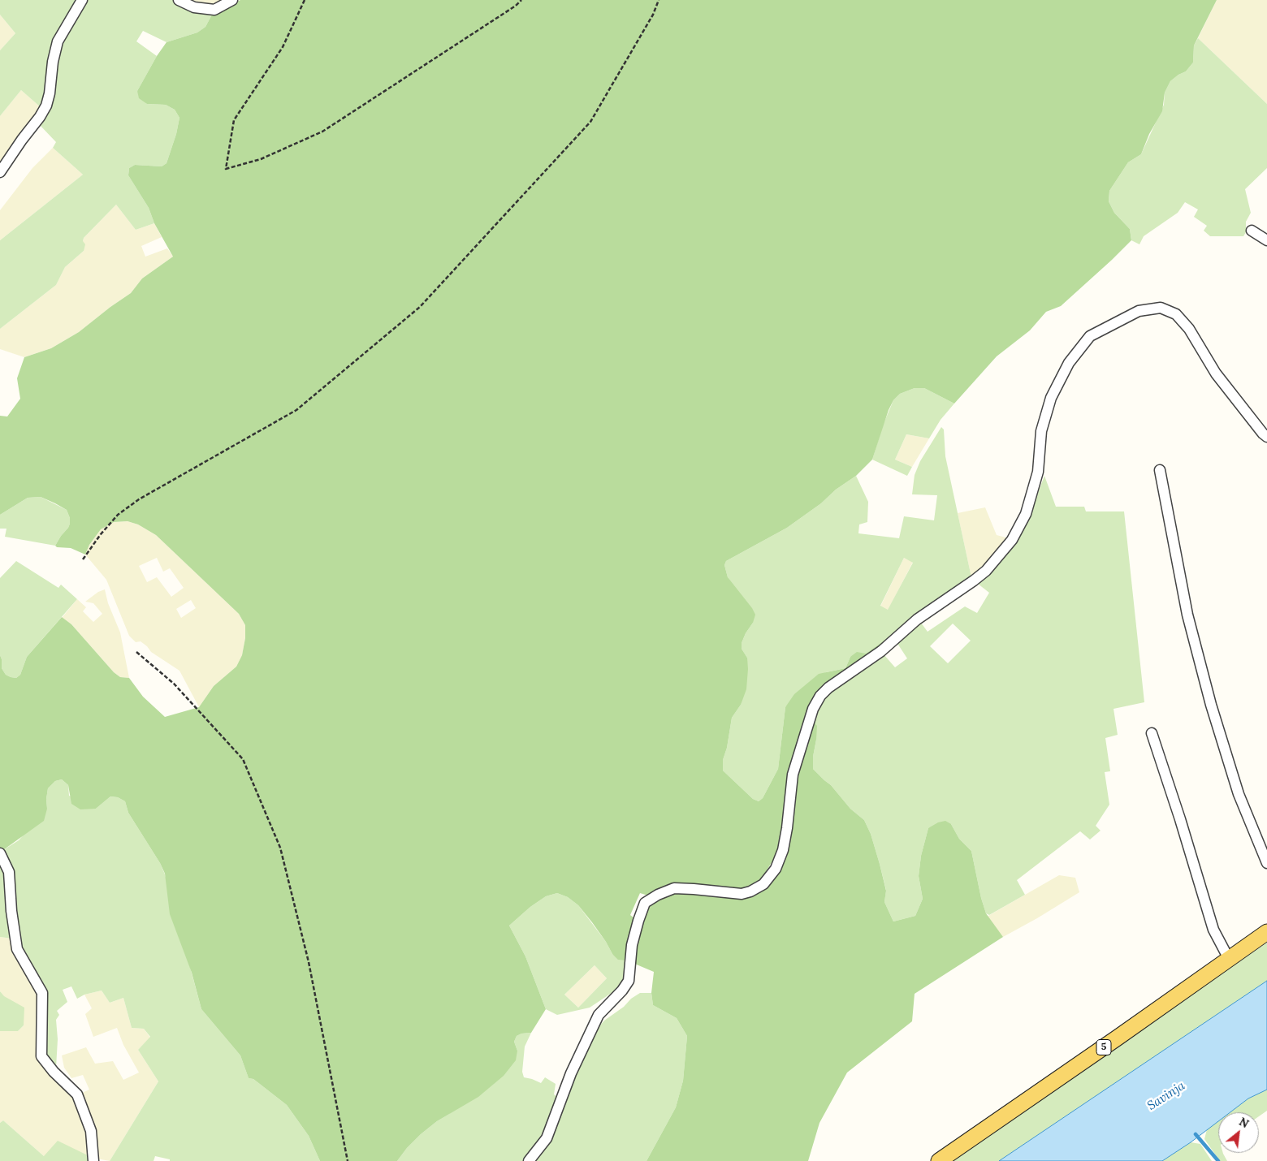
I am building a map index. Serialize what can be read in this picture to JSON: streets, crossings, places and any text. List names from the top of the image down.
{
  "streets": {
    "main road": ["5"]
  },
  "water": ["Savinja"],
  "north": "top right"
}
